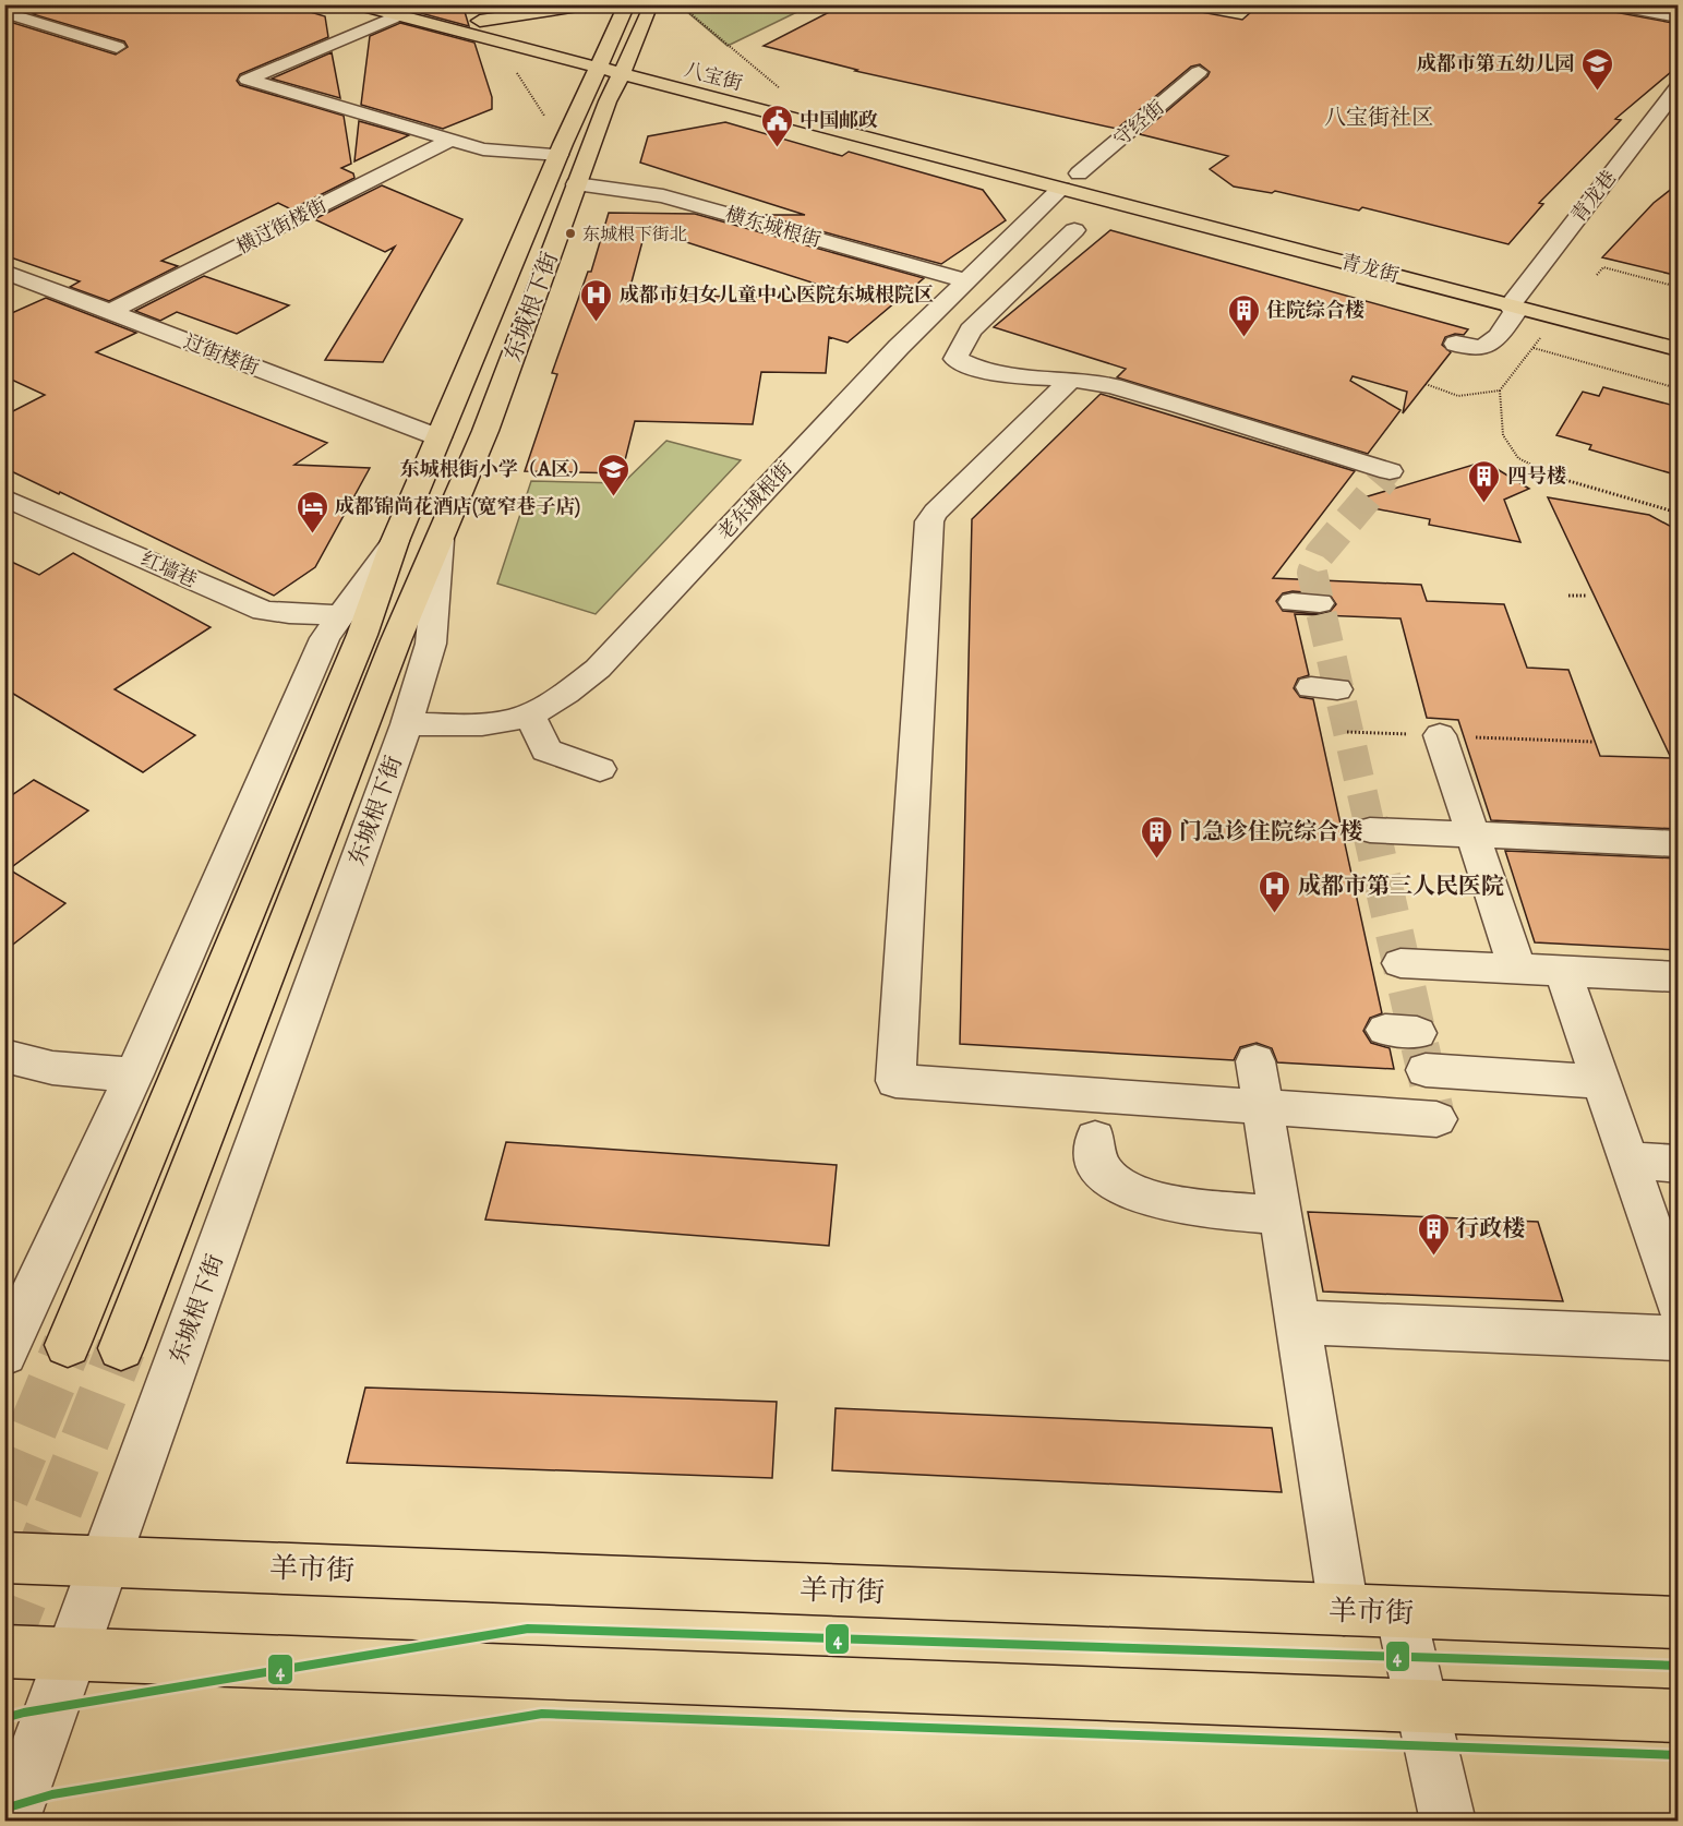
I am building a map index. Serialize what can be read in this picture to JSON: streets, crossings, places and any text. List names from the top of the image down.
{
  "streets": {
    "main road": [
      "八宝街",
      "青龙街",
      "东城根下街",
      "羊市街"
    ],
    "street": [
      "守经街",
      "青龙巷",
      "横过街楼街",
      "横东城根街",
      "过街楼街",
      "老东城根街",
      "红墙巷"
    ]
  },
  "crossings": [
    ["八宝街", "守经街"],
    ["八宝街", "青龙街"],
    ["八宝街", "东城根下街"],
    ["八宝街", "老东城根街"],
    ["守经街", "青龙街"],
    ["守经街", "老东城根街"],
    ["青龙巷", "青龙街"],
    ["横过街楼街", "过街楼街"],
    ["横东城根街", "东城根下街"],
    ["横东城根街", "老东城根街"],
    ["青龙街", "老东城根街"],
    ["东城根下街", "过街楼街"],
    ["东城根下街", "老东城根街"],
    ["东城根下街", "红墙巷"],
    ["东城根下街", "羊市街"]
  ],
  "districts": ["八宝街社区"],
  "places": {
    "school or university": ["成都市第五幼儿园", "东城根街小学（A区）"],
    "public building": ["中国邮政"],
    "other": ["东城根下街北"],
    "hospital": ["成都市妇女儿童中心医院东城根院区", "成都市第三人民医院"],
    "building": [
      "住院综合楼",
      "四号楼",
      "门急诊住院综合楼",
      "行政楼"
    ],
    "hotel": ["成都锦尚花酒店(宽窄巷子店)"]
  },
  "lines": ["transit line 4"]
}
